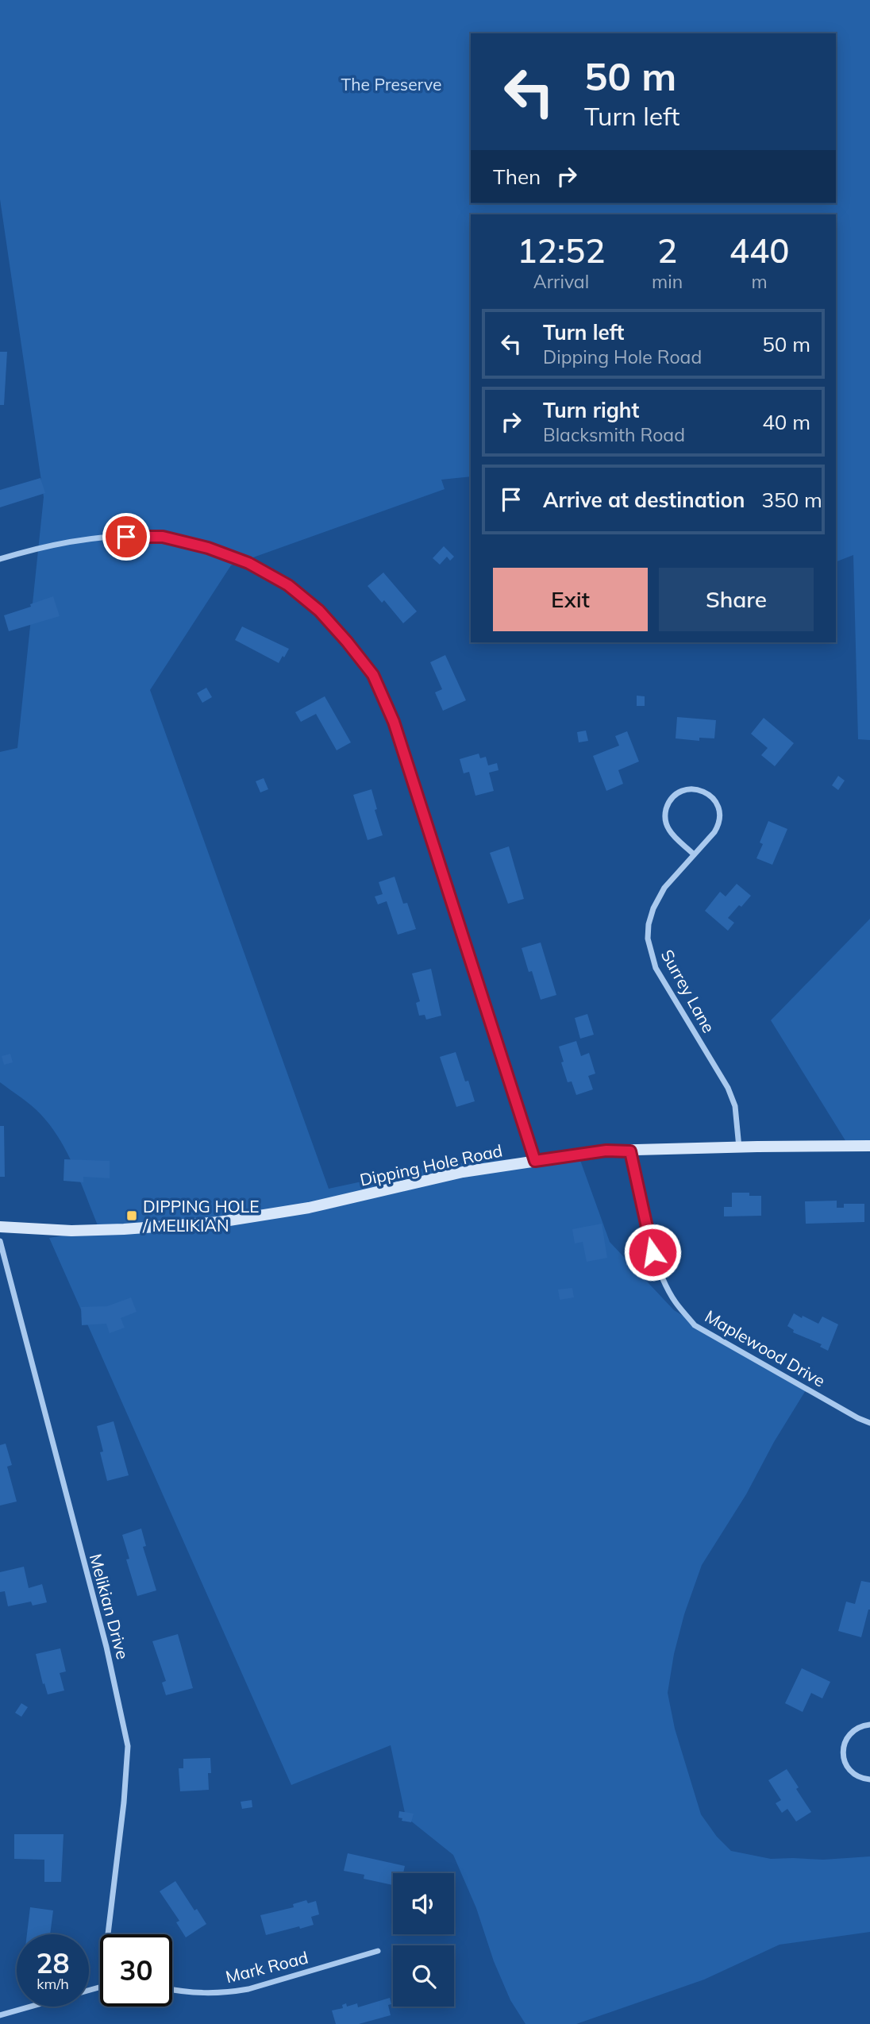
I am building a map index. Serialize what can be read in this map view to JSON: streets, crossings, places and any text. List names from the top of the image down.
{
  "streets": {
    "main road": ["Dipping Hole Road"],
    "street": [
      "Surrey Lane",
      "Maplewood Drive",
      "Melikian Drive",
      "Mark Road"
    ]
  },
  "crossings": [
    ["Surrey Lane", "Dipping Hole Road"],
    ["Dipping Hole Road", "Maplewood Drive"]
  ],
  "parks": ["The Preserve"],
  "places": {
    "transit": ["DIPPING HOLE / MELIKIAN"]
  },
  "page": {
    "turn": ["50 m", "Turn left"],
    "then": "Then",
    "eta": [
      "12:52",
      "Arrival",
      "2",
      "min",
      "440",
      "m"
    ],
    "list": [
      {
        "name": "Turn left",
        "note": "Dipping Hole Road",
        "value": "50 m"
      },
      {
        "name": "Turn right",
        "note": "Blacksmith Road",
        "value": "40 m"
      },
      {
        "name": "Arrive at destination",
        "value": "350 m"
      }
    ],
    "buttons": ["Exit", "Share"],
    "speed": "28 km/h",
    "limit": "30"
  }
}
